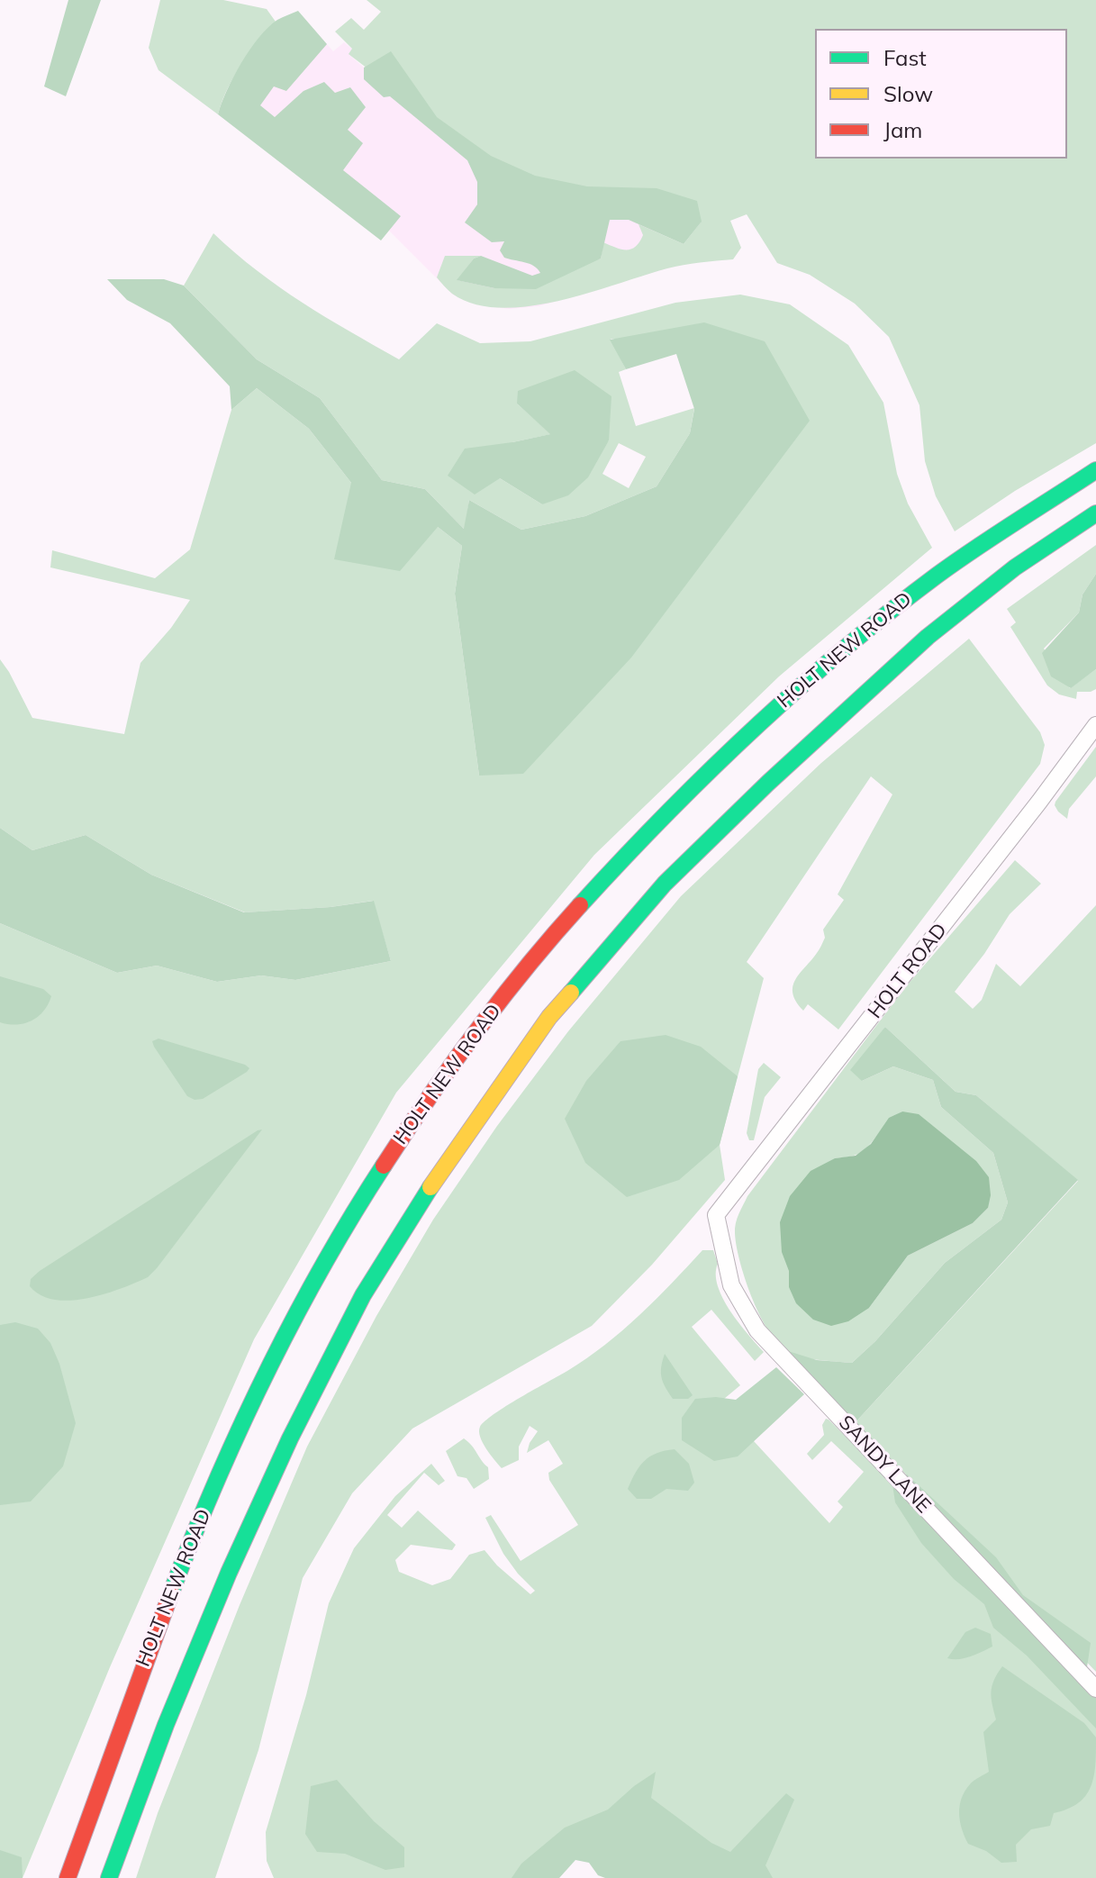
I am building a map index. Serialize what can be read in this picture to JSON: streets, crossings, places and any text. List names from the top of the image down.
{
  "streets": {
    "highway": ["HOLT NEW ROAD"],
    "street": ["HOLT ROAD", "SANDY LANE"]
  },
  "crossings": [
    ["HOLT ROAD", "SANDY LANE"]
  ],
  "legend": ["Fast", "Slow", "Jam"]
}
